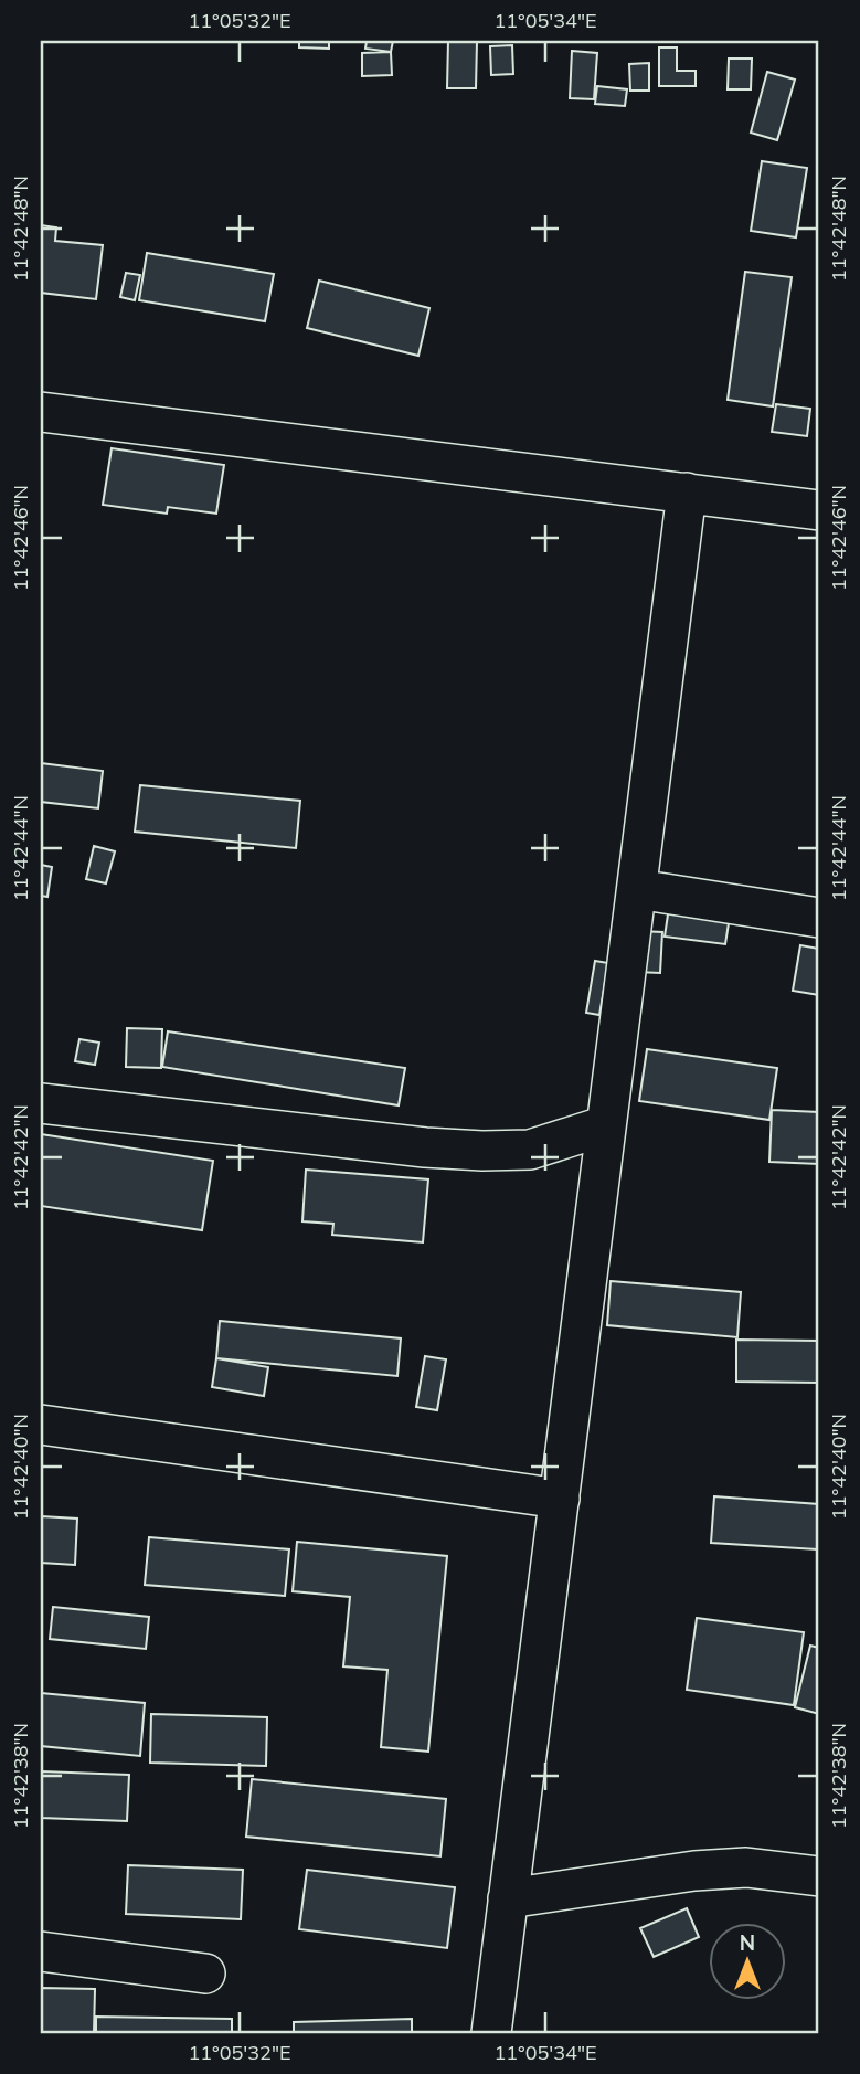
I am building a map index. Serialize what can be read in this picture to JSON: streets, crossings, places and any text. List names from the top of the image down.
{
  "north": "top",
  "coordinates": [
    "11°05'32\"E",
    "11°05'34\"E",
    "11°42'48\"N",
    "11°42'46\"N",
    "11°42'44\"N",
    "11°42'42\"N",
    "11°42'40\"N",
    "11°42'38\"N"
  ]
}
